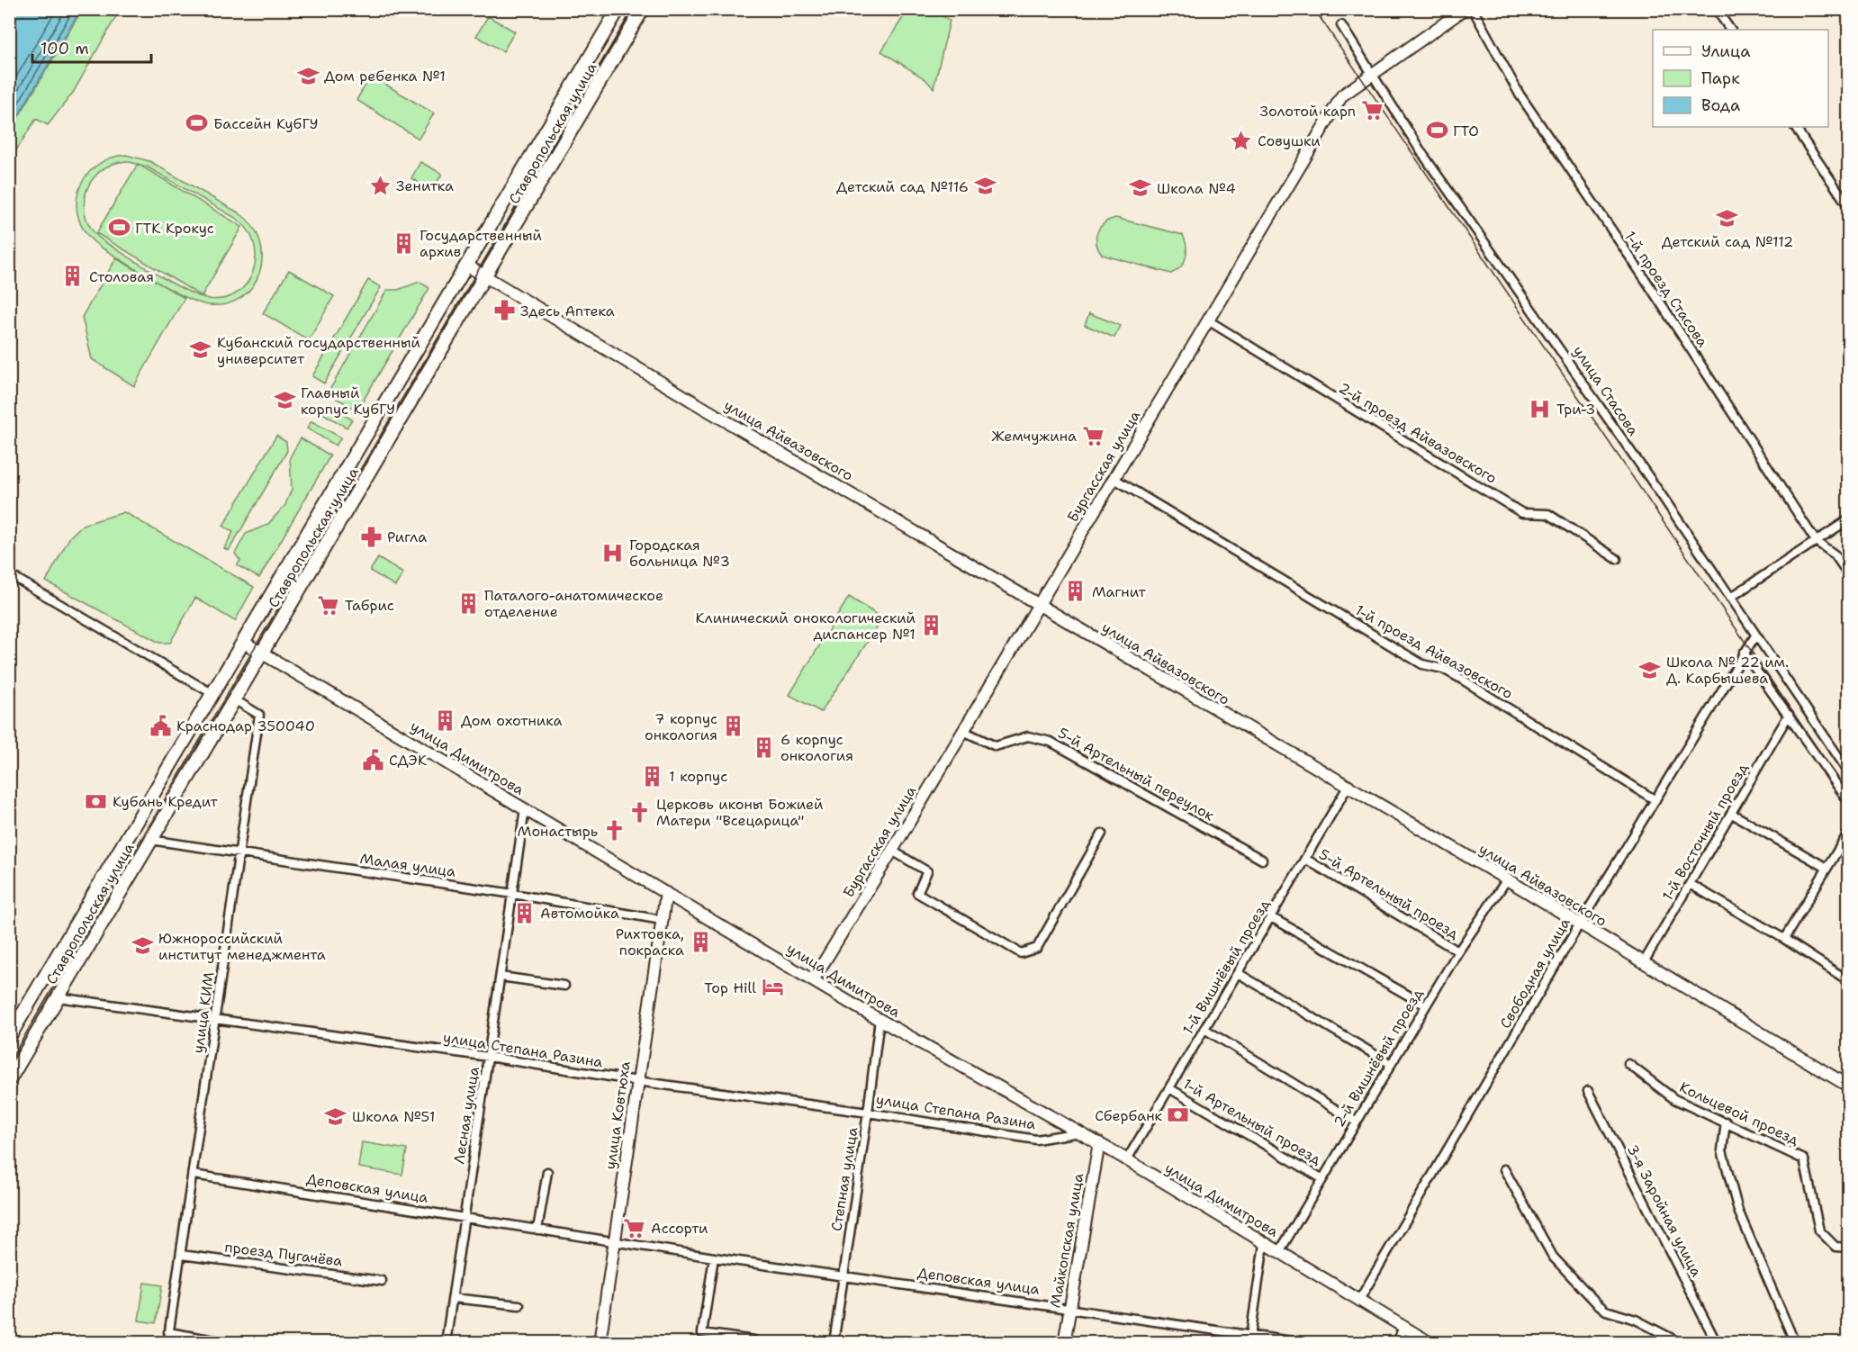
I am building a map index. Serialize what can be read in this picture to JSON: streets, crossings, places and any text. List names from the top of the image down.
{
  "streets": {
    "main road": ["Ставропольская улица"],
    "street": [
      "1-й проезд Стасова",
      "улица Стасова",
      "2-й проезд Айвазовского",
      "улица Айвазовского",
      "Бургасская улица",
      "1-й проезд Айвазовского",
      "улица Димитрова",
      "5-й Артельный переулок",
      "1-й Восточный проезд",
      "Малая улица",
      "5-й Артельный проезд",
      "1-й Вишнёвый проезд",
      "Свободная улица",
      "улица КИМ",
      "улица Степана Разина",
      "2-й Вишнёвый проезд",
      "Кольцевой проезд",
      "Лесная улица",
      "улица Ковтюха",
      "1-й Артельный проезд",
      "Степная улица",
      "Деповская улица",
      "3-я Заройная улица",
      "Майкопская улица",
      "проезд Пугачёва"
    ]
  },
  "crossings": [
    ["Ставропольская улица", "улица Айвазовского"],
    ["Ставропольская улица", "улица Димитрова"],
    ["Ставропольская улица", "Малая улица"],
    ["Ставропольская улица", "улица КИМ"],
    ["Ставропольская улица", "улица Степана Разина"],
    ["улица Стасова", "Бургасская улица"],
    ["улица Стасова", "Свободная улица"],
    ["2-й проезд Айвазовского", "Бургасская улица"],
    ["улица Айвазовского", "Бургасская улица"],
    ["улица Айвазовского", "1-й Восточный проезд"],
    ["улица Айвазовского", "1-й Вишнёвый проезд"],
    ["улица Айвазовского", "Свободная улица"],
    ["улица Айвазовского", "2-й Вишнёвый проезд"],
    ["Бургасская улица", "1-й проезд Айвазовского"],
    ["Бургасская улица", "улица Димитрова"],
    ["Бургасская улица", "5-й Артельный переулок"],
    ["1-й проезд Айвазовского", "Свободная улица"],
    ["улица Димитрова", "1-й Вишнёвый проезд"],
    ["улица Димитрова", "Свободная улица"],
    ["улица Димитрова", "улица Степана Разина"],
    ["улица Димитрова", "2-й Вишнёвый проезд"],
    ["улица Димитрова", "Лесная улица"],
    ["улица Димитрова", "улица Ковтюха"],
    ["улица Димитрова", "Степная улица"],
    ["улица Димитрова", "Майкопская улица"],
    ["Малая улица", "улица КИМ"],
    ["Малая улица", "Лесная улица"],
    ["Малая улица", "улица Ковтюха"],
    ["5-й Артельный проезд", "1-й Вишнёвый проезд"],
    ["5-й Артельный проезд", "2-й Вишнёвый проезд"],
    ["1-й Вишнёвый проезд", "1-й Артельный проезд"],
    ["улица КИМ", "улица Степана Разина"],
    ["улица КИМ", "Деповская улица"],
    ["улица КИМ", "проезд Пугачёва"],
    ["улица Степана Разина", "Лесная улица"],
    ["улица Степана Разина", "улица Ковтюха"],
    ["улица Степана Разина", "Степная улица"],
    ["2-й Вишнёвый проезд", "1-й Артельный проезд"],
    ["Лесная улица", "Деповская улица"],
    ["улица Ковтюха", "Деповская улица"],
    ["Степная улица", "Деповская улица"],
    ["Деповская улица", "Майкопская улица"]
  ],
  "places": {
    "school or university": [
      "Дом ребенка №1",
      "Детский сад №116",
      "Школа №4",
      "Детский сад №112",
      "Кубанский государственный университет",
      "Главный корпус КубГУ",
      "Школа № 22 им. Д. Карбышева",
      "Южнороссийский институт менеджмента",
      "Школа №51"
    ],
    "supermarket": [
      "Золотой карп",
      "Жемчужина",
      "Табрис",
      "Ассорти"
    ],
    "sports": ["Бассейн КубГУ", "ГТО", "ГТК Крокус"],
    "place": ["Совушки", "Зенитка"],
    "building": [
      "Государственный архив",
      "Столовая",
      "Магнит",
      "Паталого-анатомическое отделение",
      "Клинический онокологический диспансер №1",
      "Дом охотника",
      "7 корпус онкология",
      "6 корпус онкология",
      "1 корпус",
      "Автомойка",
      "Рихтовка, покраска"
    ],
    "pharmacy": ["Здесь Аптека", "Ригла"],
    "hospital": ["Три-З", "Городская больница №3"],
    "public building": ["Краснодар 350040", "СДЭК"],
    "bank": ["Кубань Кредит", "Сбербанк"],
    "church": ["Церковь иконы Божией Матери \"Всецарица\"", "Монастырь"],
    "hotel": ["Top Hill"]
  },
  "legend": ["Улица", "Парк", "Вода"],
  "scale_bar": "100 m"
}
